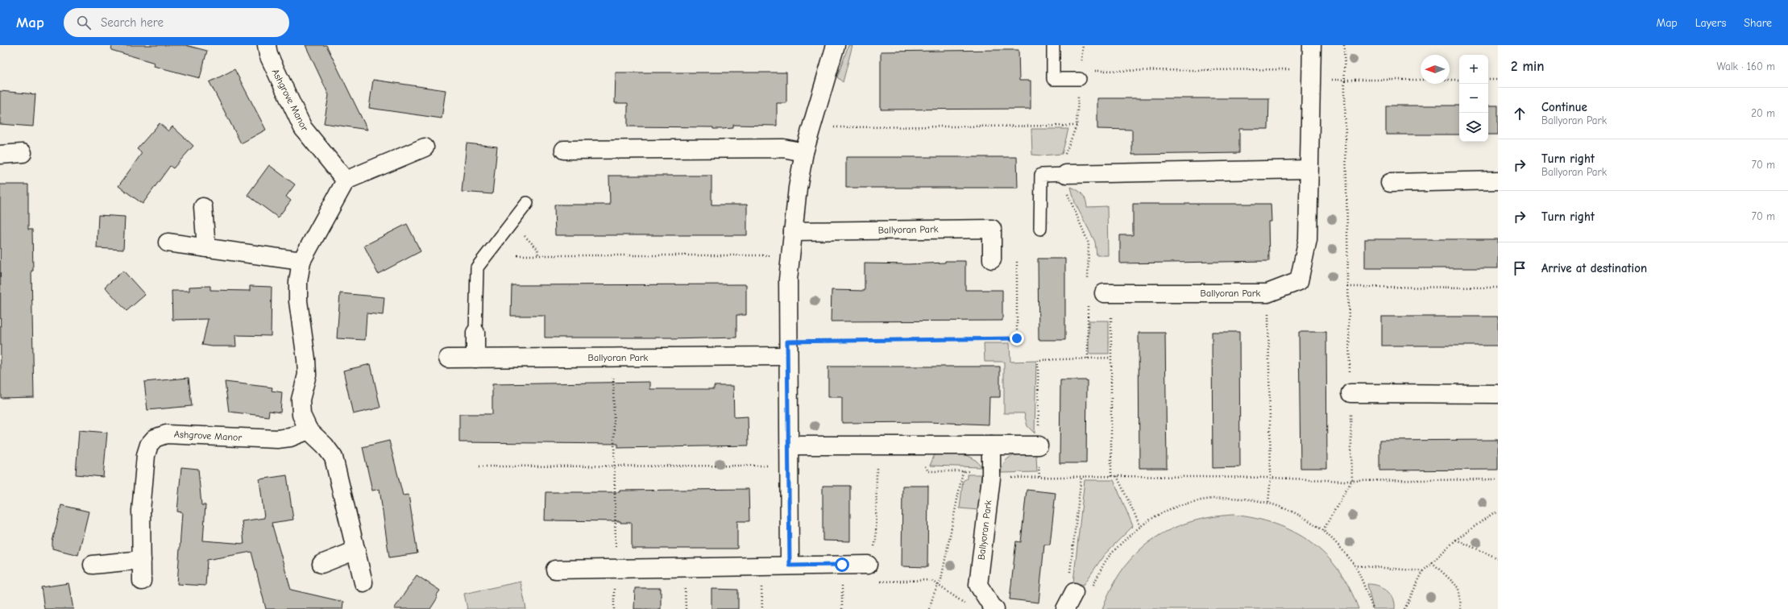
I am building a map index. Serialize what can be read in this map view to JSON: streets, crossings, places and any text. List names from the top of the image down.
{
  "streets": {
    "street": ["Ashgrove Manor", "Ballyoran Park"]
  },
  "north": "left",
  "page": {
    "header": "Map",
    "search": "Search here",
    "nav": ["Map", "Layers", "Share"],
    "heading": ["2 min", "Walk · 160 m"],
    "map_buttons": ["+", "−"],
    "list": [
      ["Continue", "Ballyoran Park", "20 m"],
      ["Turn right", "Ballyoran Park", "70 m"],
      ["Turn right", "70 m"],
      "Arrive at destination"
    ]
  }
}
